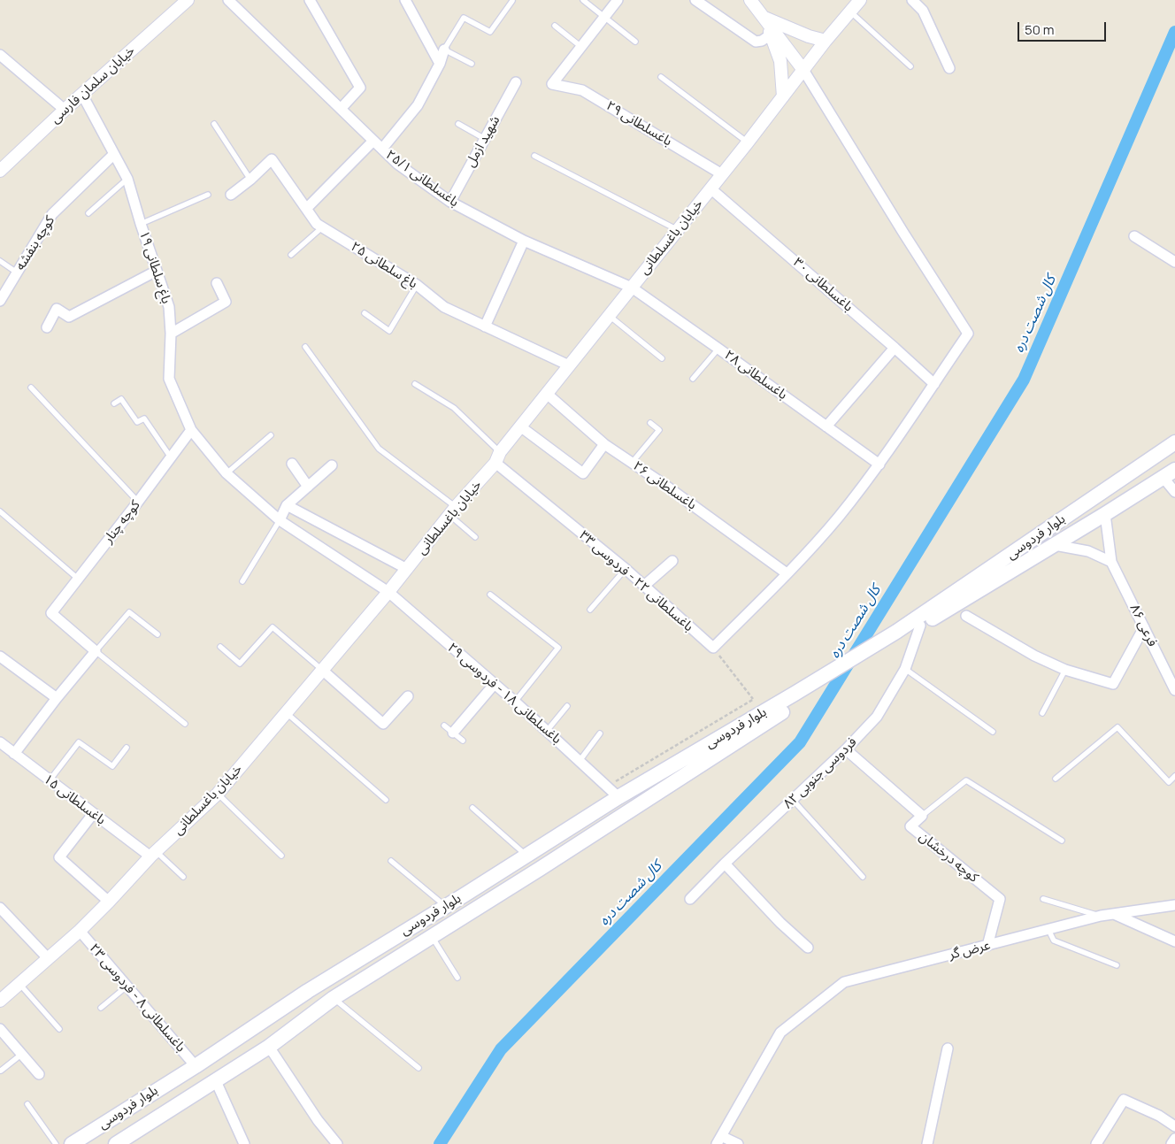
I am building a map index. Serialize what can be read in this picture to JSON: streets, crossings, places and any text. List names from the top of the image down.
{
  "streets": {
    "main road": ["بلوار فردوسی"],
    "street": [
      "خیابان سلمان فارسی",
      "باغسلطانی ۲۹",
      "شهید ازمل",
      "باغسلطانی ۲۵/۱",
      "خیابان باغسلطانی",
      "کوچه بنفشه",
      "باغ سلطانی ۲۵",
      "باغ سلطانی ۱۹",
      "باغسلطانی ۳۰",
      "باغسلطانی ۲۸",
      "باغسلطانی ۲۶",
      "کوچه چنار",
      "باغسلطانی ۲۲ - فردوسی ۳۳",
      "فرعی ۸۶",
      "باغسلطانی ۱۸ - فردوسی ۲۹",
      "فردوسی جنوبی ۸۲",
      "باغسلطانی ۱۵",
      "کوچه درخشان",
      "عرض گر",
      "باغسلطانی ۸ - فردوسی ۲۳"
    ]
  },
  "crossings": [
    ["خیابان سلمان فارسی", "باغ سلطانی ۱۹"],
    ["باغسلطانی ۲۹", "خیابان باغسلطانی"],
    ["شهید ازمل", "باغسلطانی ۲۵/۱"],
    ["باغسلطانی ۲۵/۱", "خیابان باغسلطانی"],
    ["باغسلطانی ۲۵/۱", "باغسلطانی ۲۸"],
    ["خیابان باغسلطانی", "باغ سلطانی ۲۵"],
    ["خیابان باغسلطانی", "باغ سلطانی ۱۹"],
    ["خیابان باغسلطانی", "باغسلطانی ۳۰"],
    ["خیابان باغسلطانی", "باغسلطانی ۲۸"],
    ["خیابان باغسلطانی", "باغسلطانی ۲۶"],
    ["خیابان باغسلطانی", "باغسلطانی ۲۲ - فردوسی ۳۳"],
    ["خیابان باغسلطانی", "باغسلطانی ۱۸ - فردوسی ۲۹"],
    ["خیابان باغسلطانی", "باغسلطانی ۱۵"],
    ["خیابان باغسلطانی", "باغسلطانی ۸ - فردوسی ۲۳"],
    ["کوچه بنفشه", "باغ سلطانی ۱۹"],
    ["باغ سلطانی ۱۹", "کوچه چنار"],
    ["باغ سلطانی ۱۹", "باغسلطانی ۱۸ - فردوسی ۲۹"],
    ["بلوار فردوسی", "فرعی ۸۶"],
    ["بلوار فردوسی", "باغسلطانی ۱۸ - فردوسی ۲۹"],
    ["بلوار فردوسی", "فردوسی جنوبی ۸۲"],
    ["بلوار فردوسی", "باغسلطانی ۸ - فردوسی ۲۳"],
    ["فردوسی جنوبی ۸۲", "کوچه درخشان"],
    ["کوچه درخشان", "عرض گر"]
  ],
  "water": ["کال شصت دره"],
  "scale_bar": "50 m"
}
